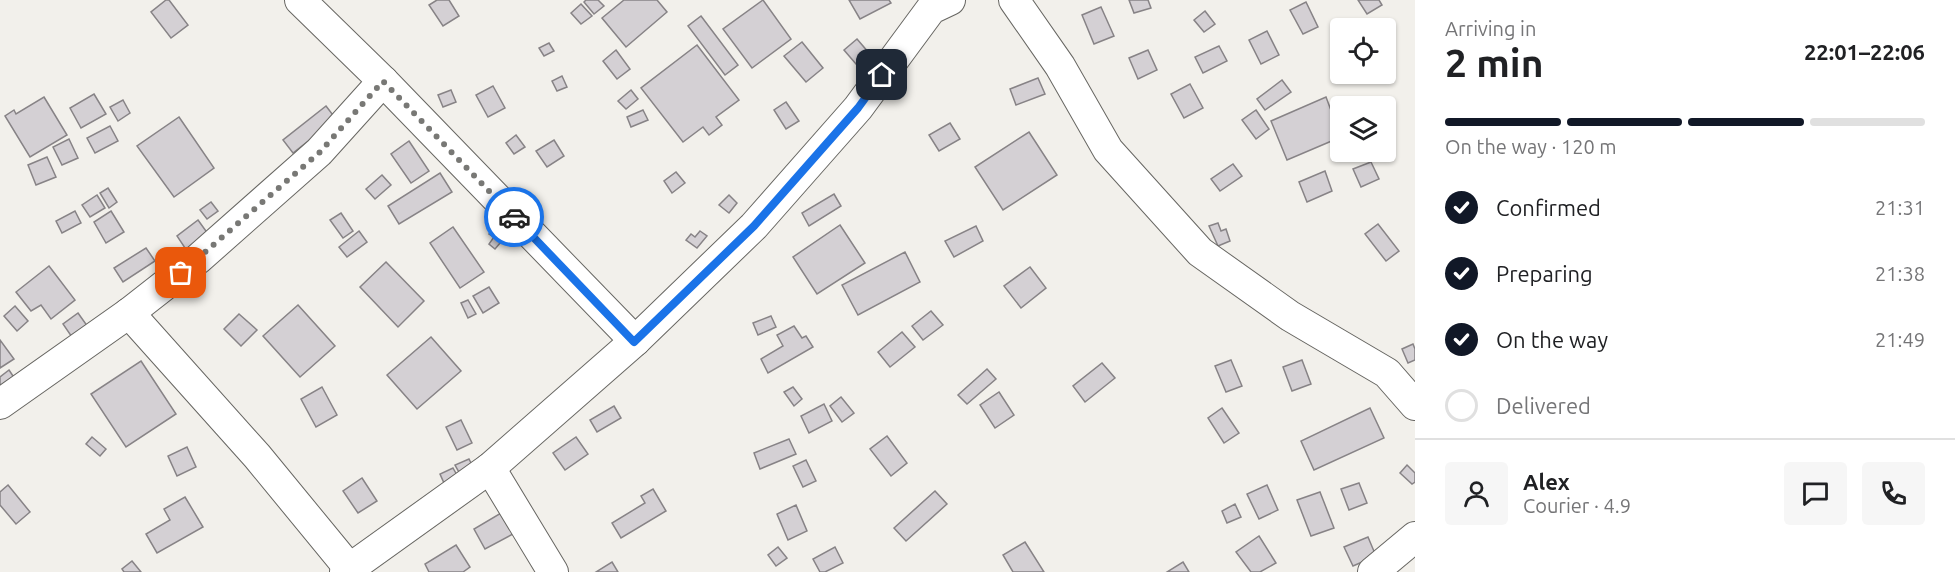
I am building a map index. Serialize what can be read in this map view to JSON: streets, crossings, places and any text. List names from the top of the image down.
{
  "page": {
    "heading": ["2 min", "Arriving in", "22:01–22:06"],
    "panel": ["Alex", "Courier · 4.9"],
    "bar": "On the way · 120 m",
    "list": [
      ["Confirmed", "21:31"],
      ["Preparing", "21:38"],
      ["On the way", "21:49"],
      "Delivered"
    ]
  }
}
